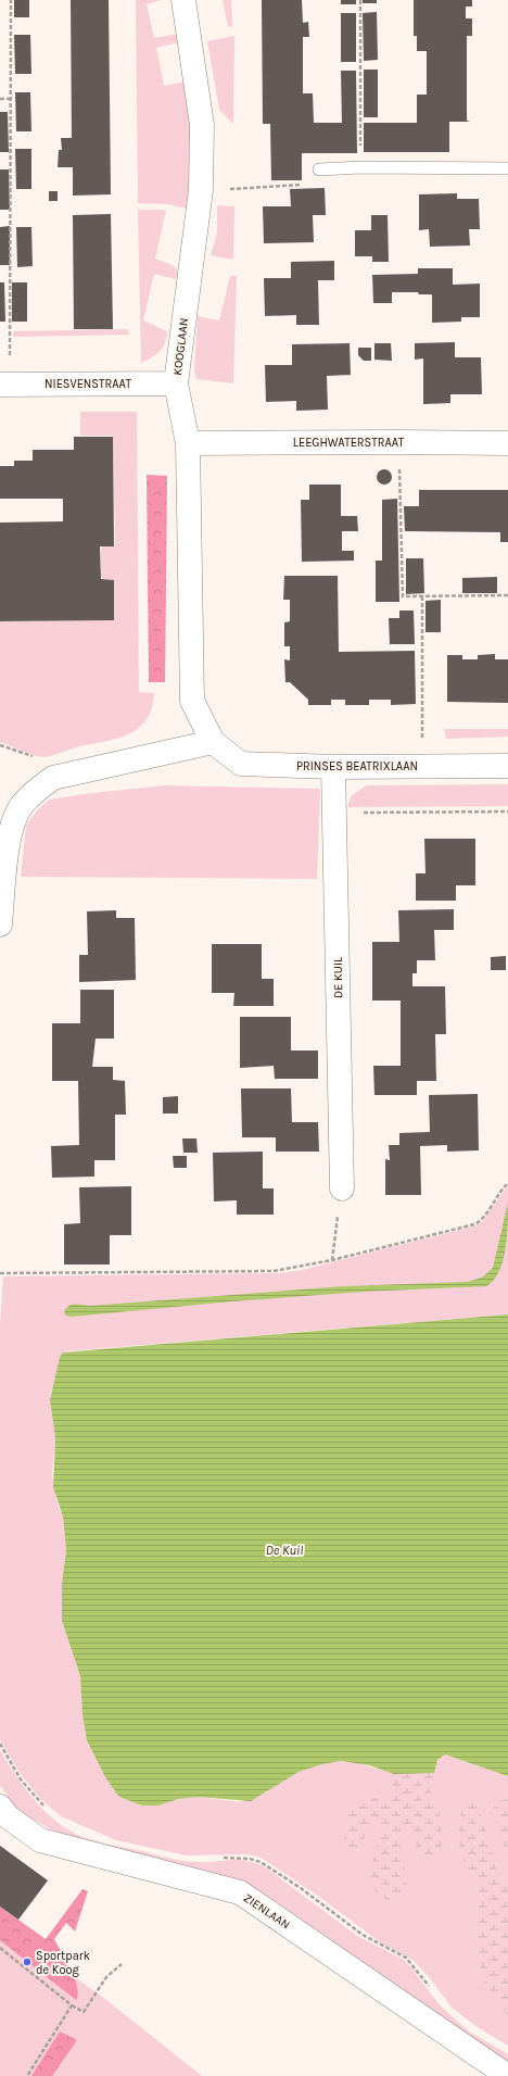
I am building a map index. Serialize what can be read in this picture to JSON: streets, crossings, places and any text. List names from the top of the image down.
{
  "streets": {
    "street": [
      "KOOGLAAN",
      "NIESVENSTRAAT",
      "LEEGHWATERSTRAAT",
      "PRINSES BEATRIXLAAN",
      "DE KUIL",
      "ZIENLAAN"
    ]
  },
  "crossings": [
    ["KOOGLAAN", "NIESVENSTRAAT"],
    ["KOOGLAAN", "LEEGHWATERSTRAAT"],
    ["KOOGLAAN", "PRINSES BEATRIXLAAN"],
    ["PRINSES BEATRIXLAAN", "DE KUIL"]
  ],
  "water": ["De Kuil"],
  "places": ["Sportpark de Koog"]
}
